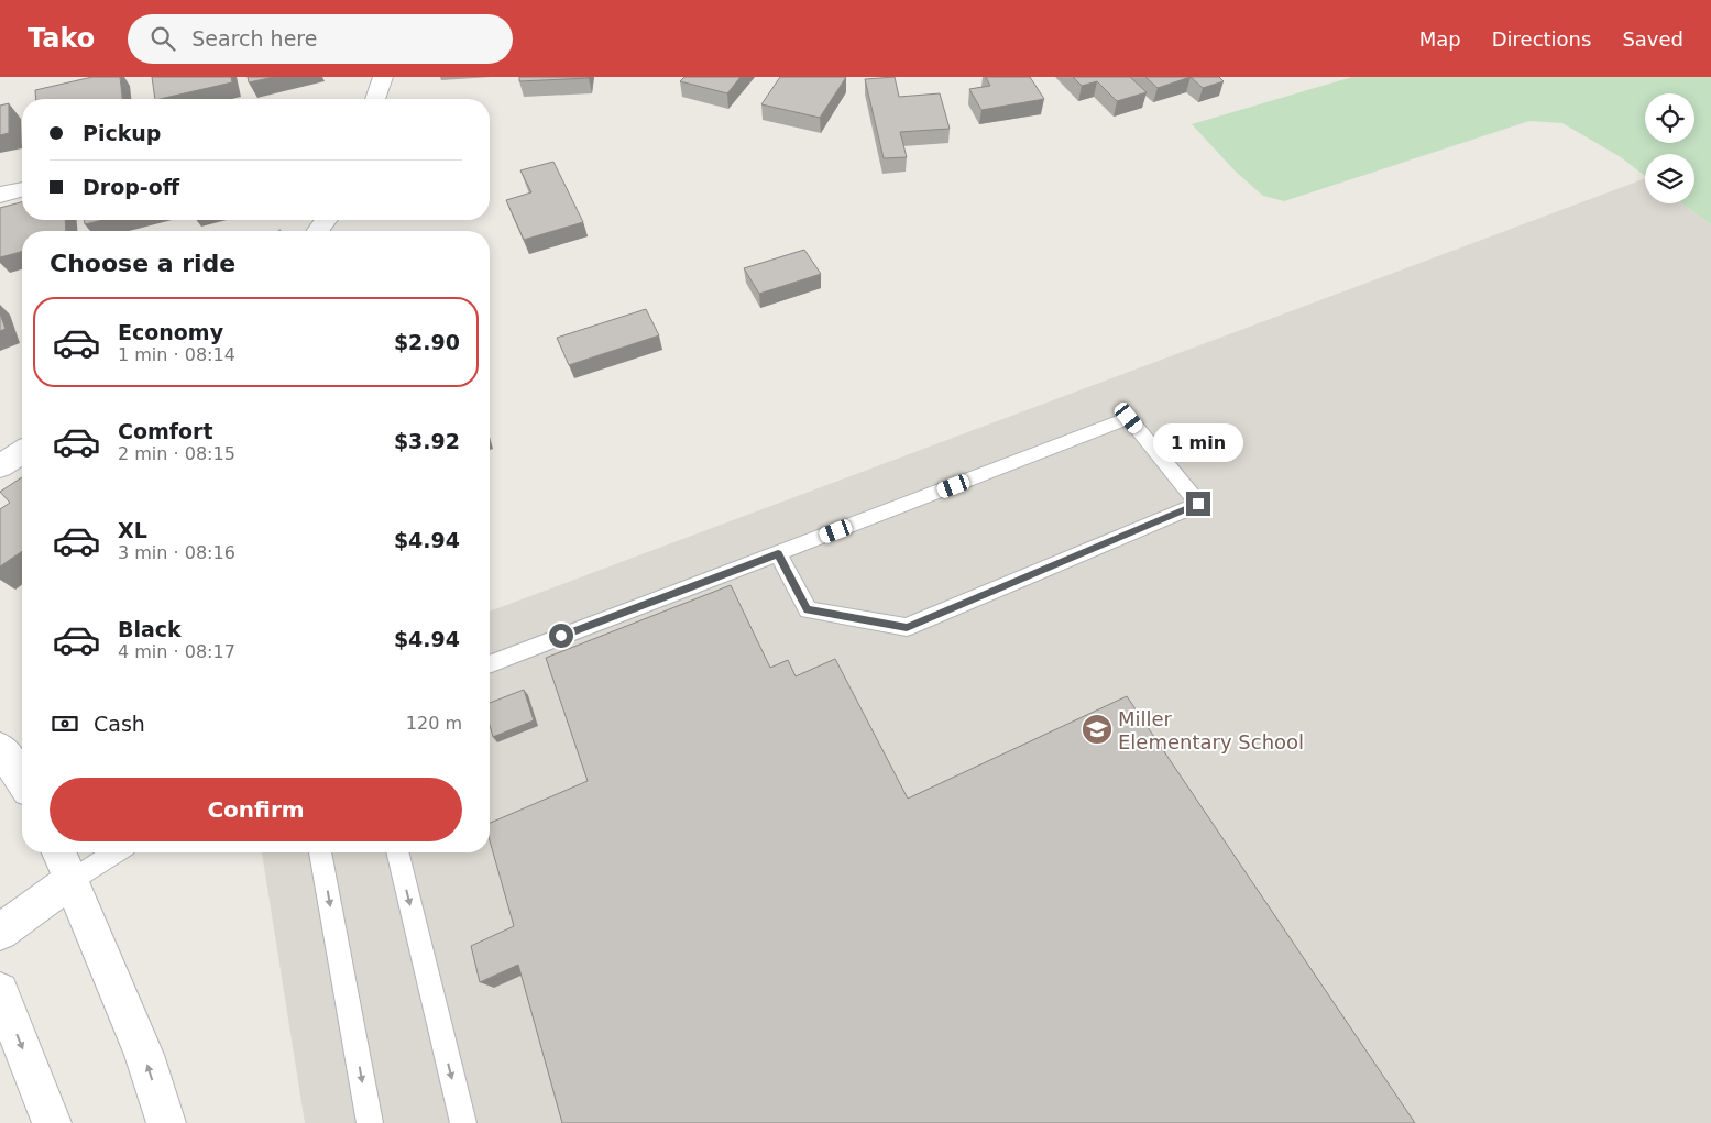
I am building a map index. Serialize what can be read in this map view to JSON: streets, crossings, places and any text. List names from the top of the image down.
{
  "places": {
    "school or university": ["Miller Elementary School"]
  },
  "page": {
    "header": "Tako",
    "search": "Search here",
    "nav": ["Map", "Directions", "Saved"],
    "banner": ["Pickup", "Drop-off"],
    "heading": "Choose a ride",
    "list": [
      {
        "name": "Economy",
        "note": "1 min · 08:14",
        "value": "$2.90"
      },
      {
        "name": "Comfort",
        "note": "2 min · 08:15",
        "value": "$3.92"
      },
      {
        "name": "XL",
        "note": "3 min · 08:16",
        "value": "$4.94"
      },
      {
        "name": "Black",
        "note": "4 min · 08:17",
        "value": "$4.94"
      }
    ],
    "bubble": "1 min",
    "pay": ["Cash", "120 m"],
    "buttons": "Confirm"
  }
}
